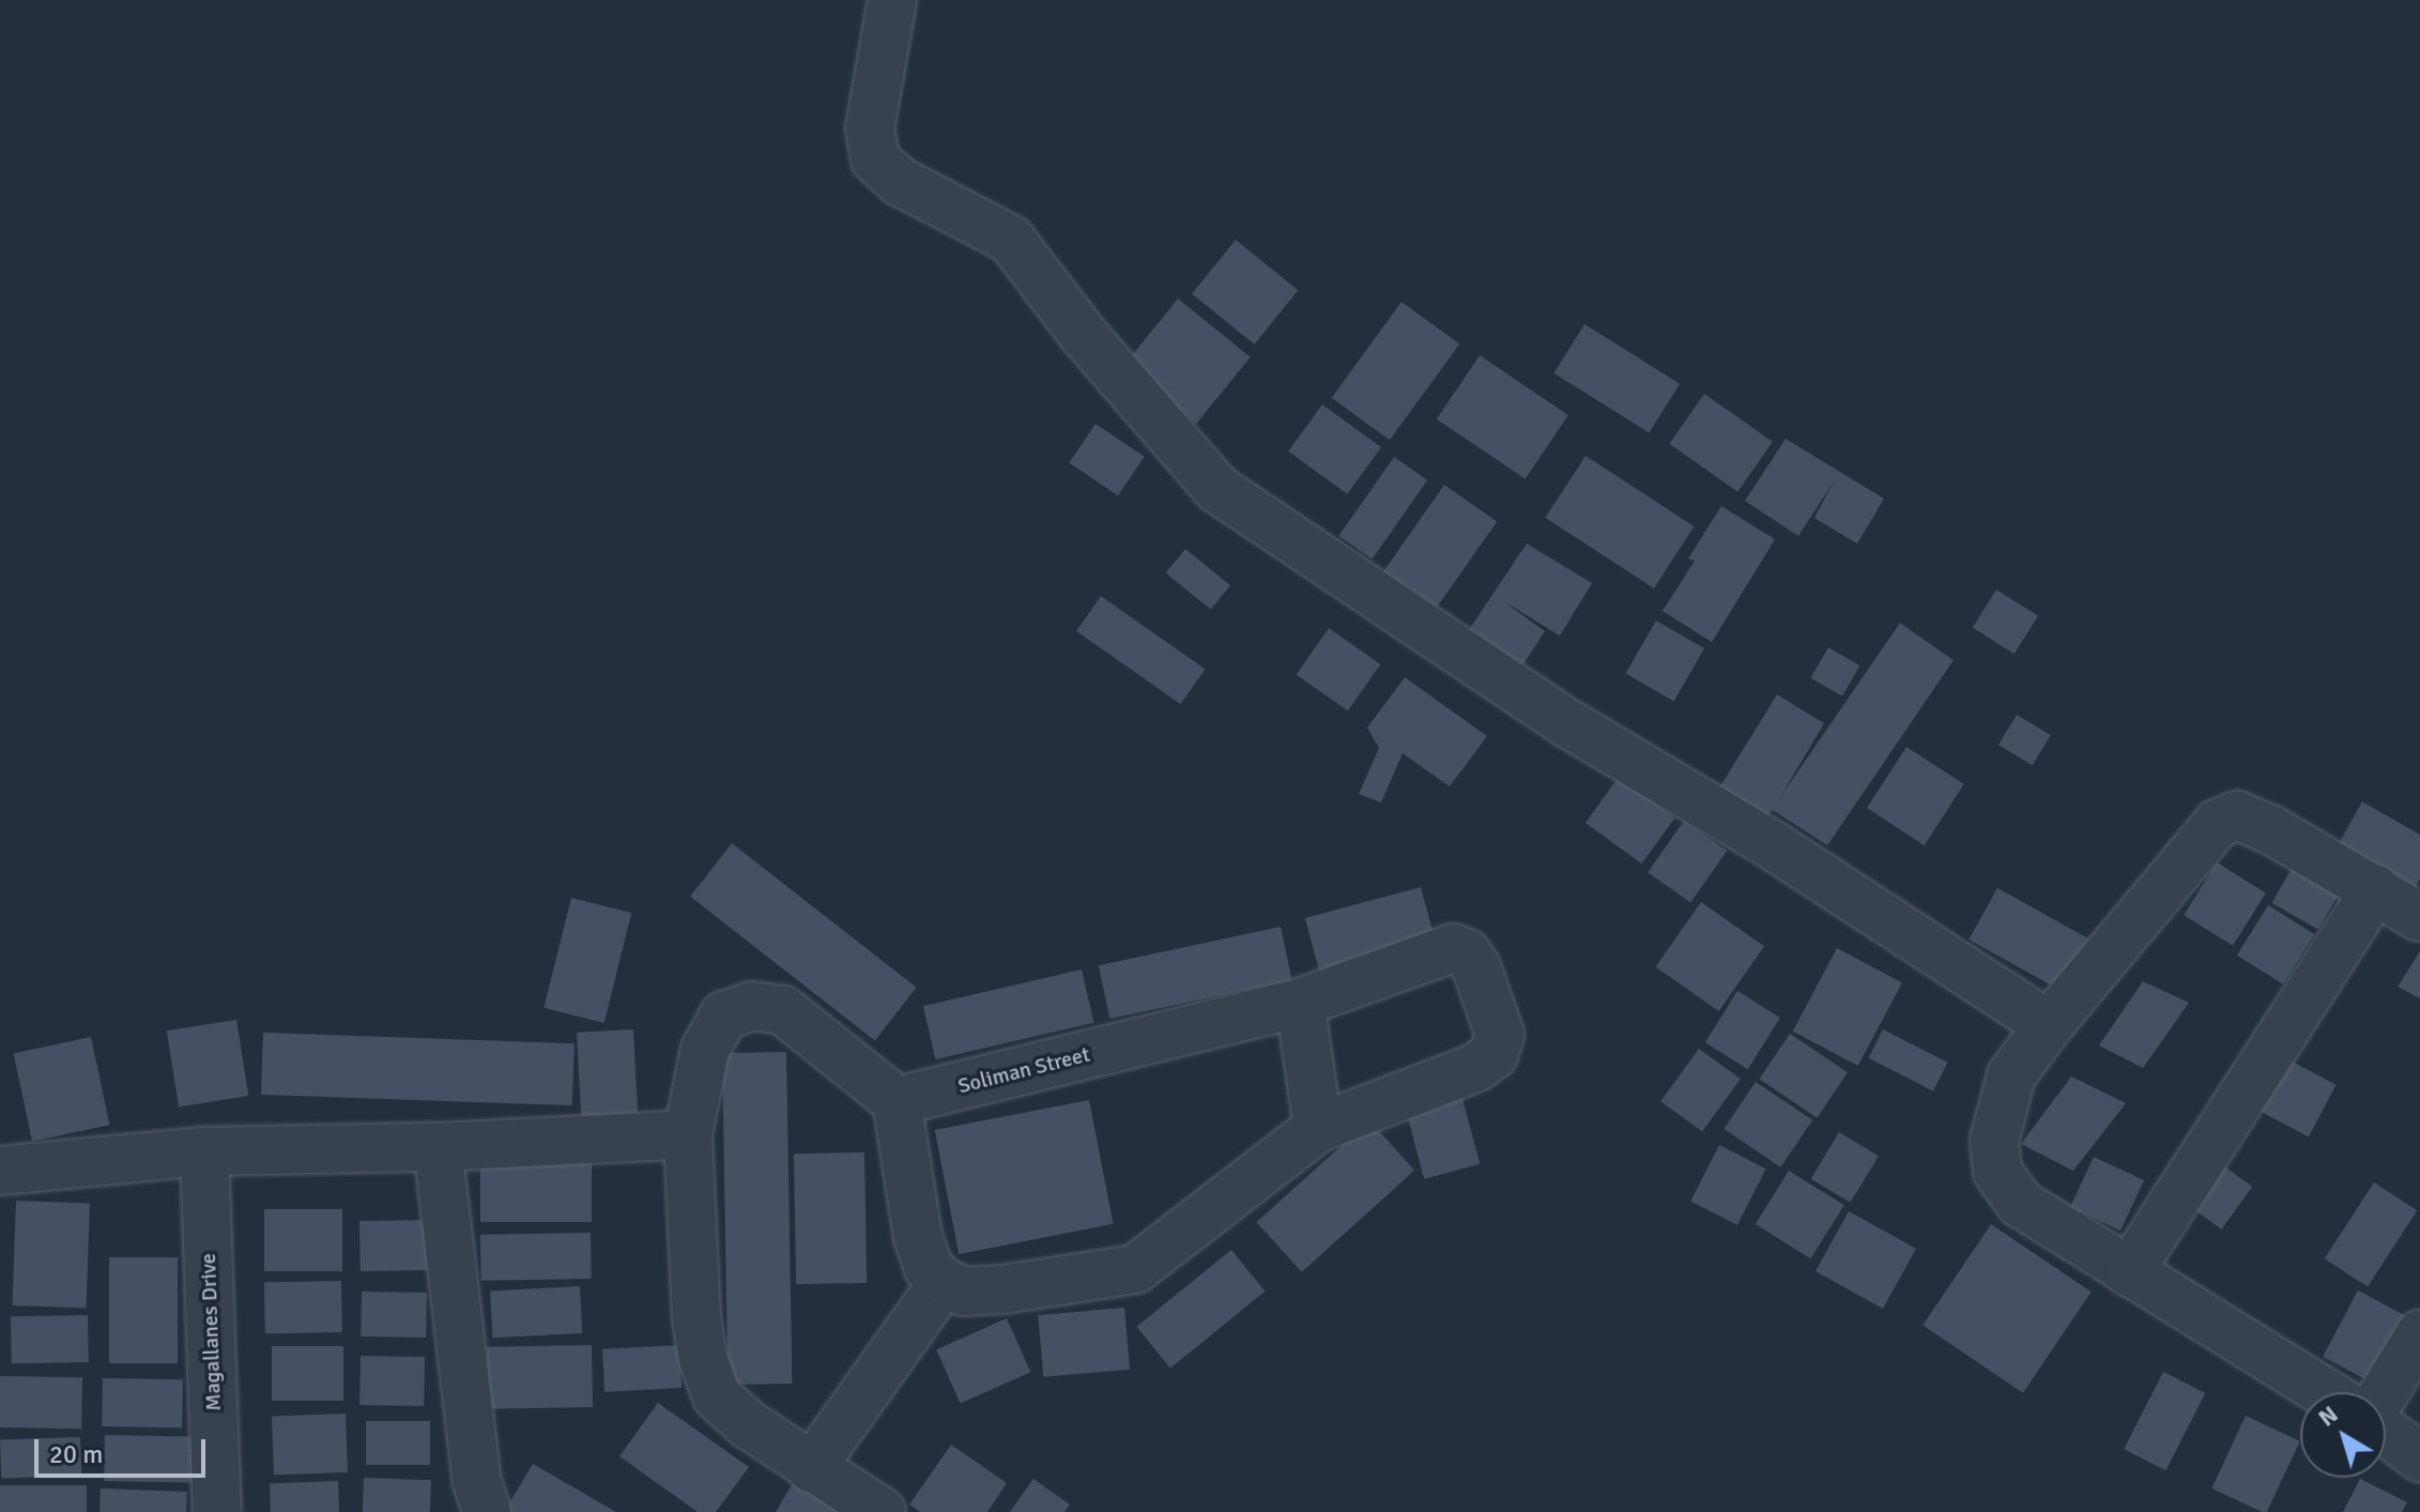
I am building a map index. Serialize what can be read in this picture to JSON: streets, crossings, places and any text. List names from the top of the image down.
{
  "streets": {
    "street": ["Soliman Street", "Magallanes Drive"]
  },
  "scale_bar": "20 m",
  "north": "top left"
}
